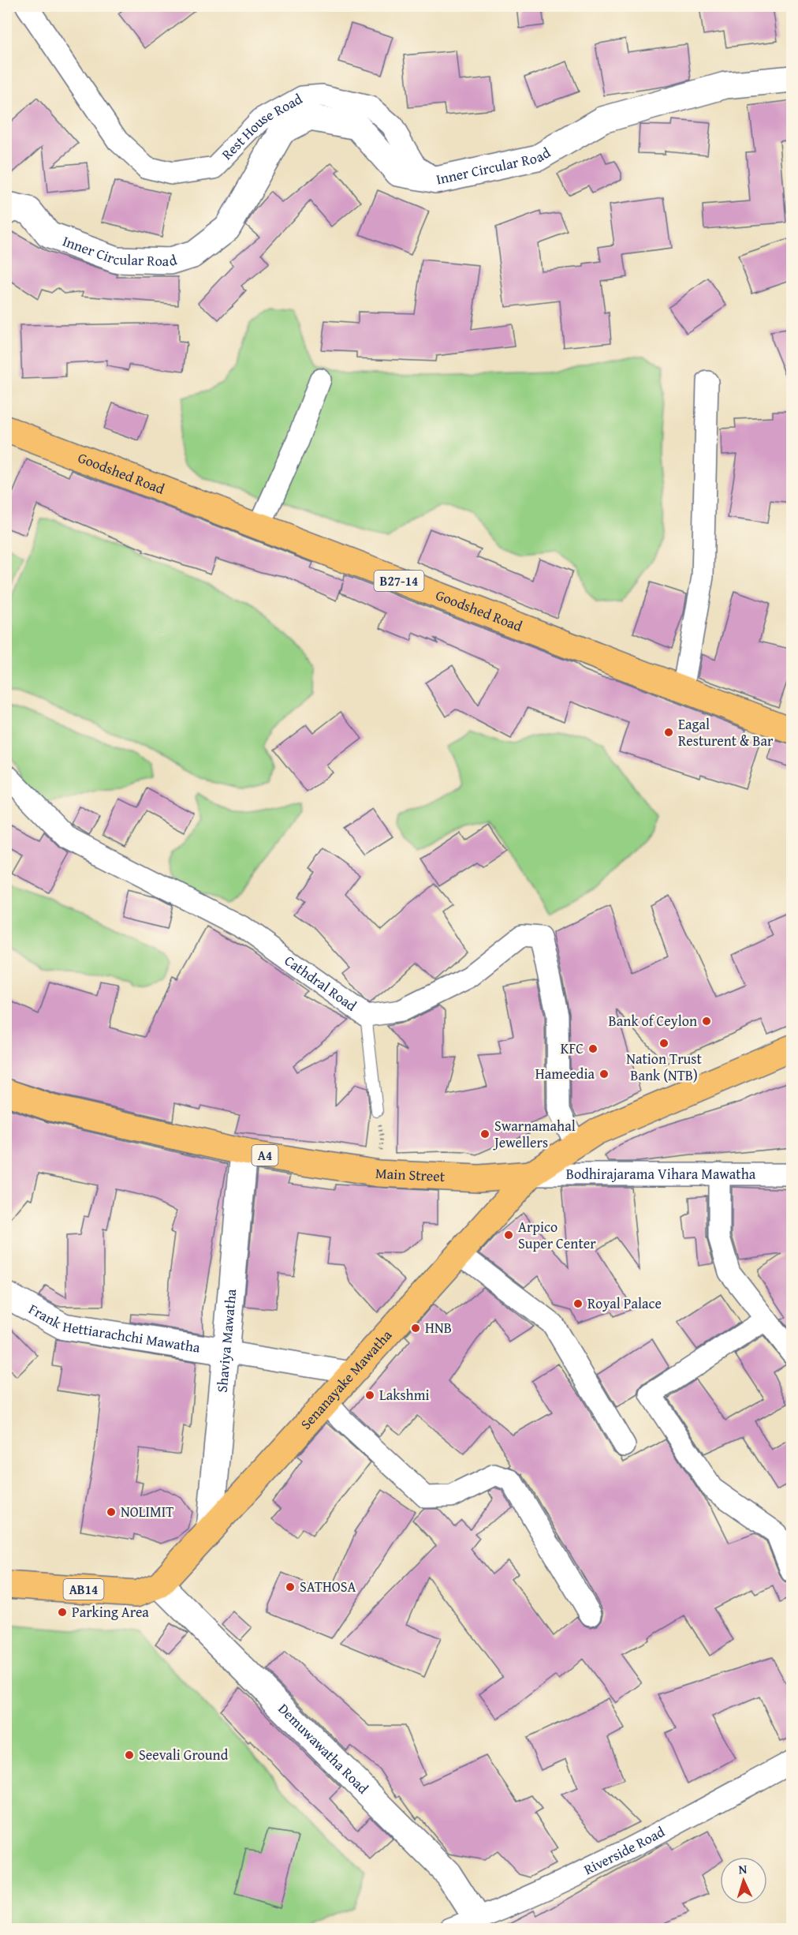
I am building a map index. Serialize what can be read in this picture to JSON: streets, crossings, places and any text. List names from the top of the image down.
{
  "streets": {
    "main road": [
      "Goodshed Road",
      "B27-14",
      "A4",
      "Main Street",
      "Senanayake Mawatha",
      "AB14"
    ],
    "street": [
      "Rest House Road",
      "Inner Circular Road",
      "Cathdral Road",
      "Bodhirajarama Vihara Mawatha",
      "Frank Hettiarachchi Mawatha",
      "Shaviya Mawatha",
      "Demuwawatha Road",
      "Riverside Road"
    ]
  },
  "crossings": [
    ["Rest House Road", "Inner Circular Road"],
    ["Cathdral Road", "Main Street"],
    ["Bodhirajarama Vihara Mawatha", "Main Street"],
    ["Bodhirajarama Vihara Mawatha", "Senanayake Mawatha"],
    ["Main Street", "Shaviya Mawatha"],
    ["Main Street", "Senanayake Mawatha"],
    ["Frank Hettiarachchi Mawatha", "Shaviya Mawatha"],
    ["Shaviya Mawatha", "Senanayake Mawatha"],
    ["Senanayake Mawatha", "AB14"],
    ["Senanayake Mawatha", "Demuwawatha Road"],
    ["AB14", "Demuwawatha Road"],
    ["Demuwawatha Road", "Riverside Road"]
  ],
  "places": [
    "Eagal Resturent & Bar",
    "Bank of Ceylon",
    "Nation Trust Bank (NTB)",
    "KFC",
    "Hameedia",
    "Swarnamahal Jewellers",
    "Arpico Super Center",
    "Royal Palace",
    "HNB",
    "Lakshmi",
    "NOLIMIT",
    "SATHOSA",
    "Parking Area",
    "Seevali Ground"
  ],
  "north": "top"
}
